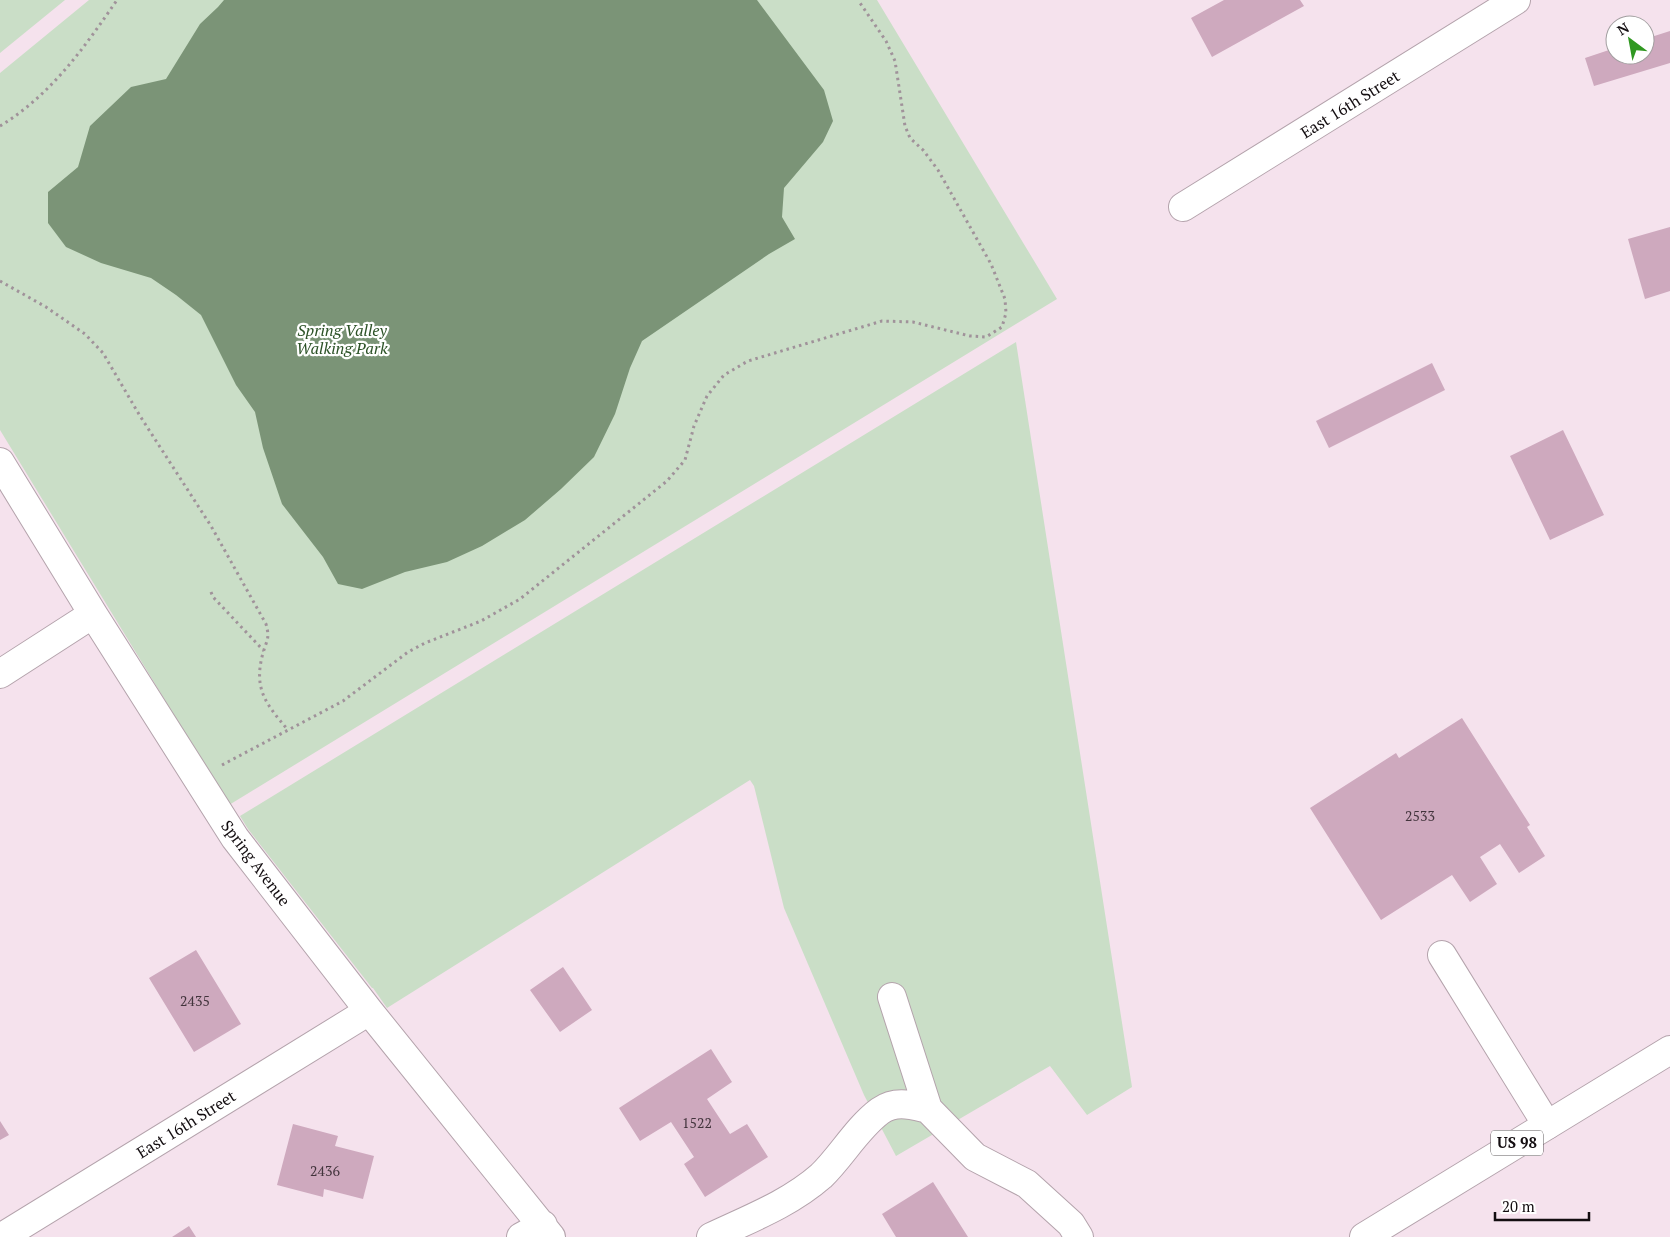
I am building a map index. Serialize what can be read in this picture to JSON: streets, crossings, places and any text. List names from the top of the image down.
{
  "streets": {
    "street": ["East 16th Street", "Spring Avenue", "US 98"]
  },
  "crossings": [
    ["East 16th Street", "Spring Avenue"]
  ],
  "parks": ["Spring Valley Walking Park"],
  "house_numbers": [
    "2533",
    "2435",
    "1522",
    "2436"
  ],
  "scale_bar": "20 m",
  "north": "top left"
}
